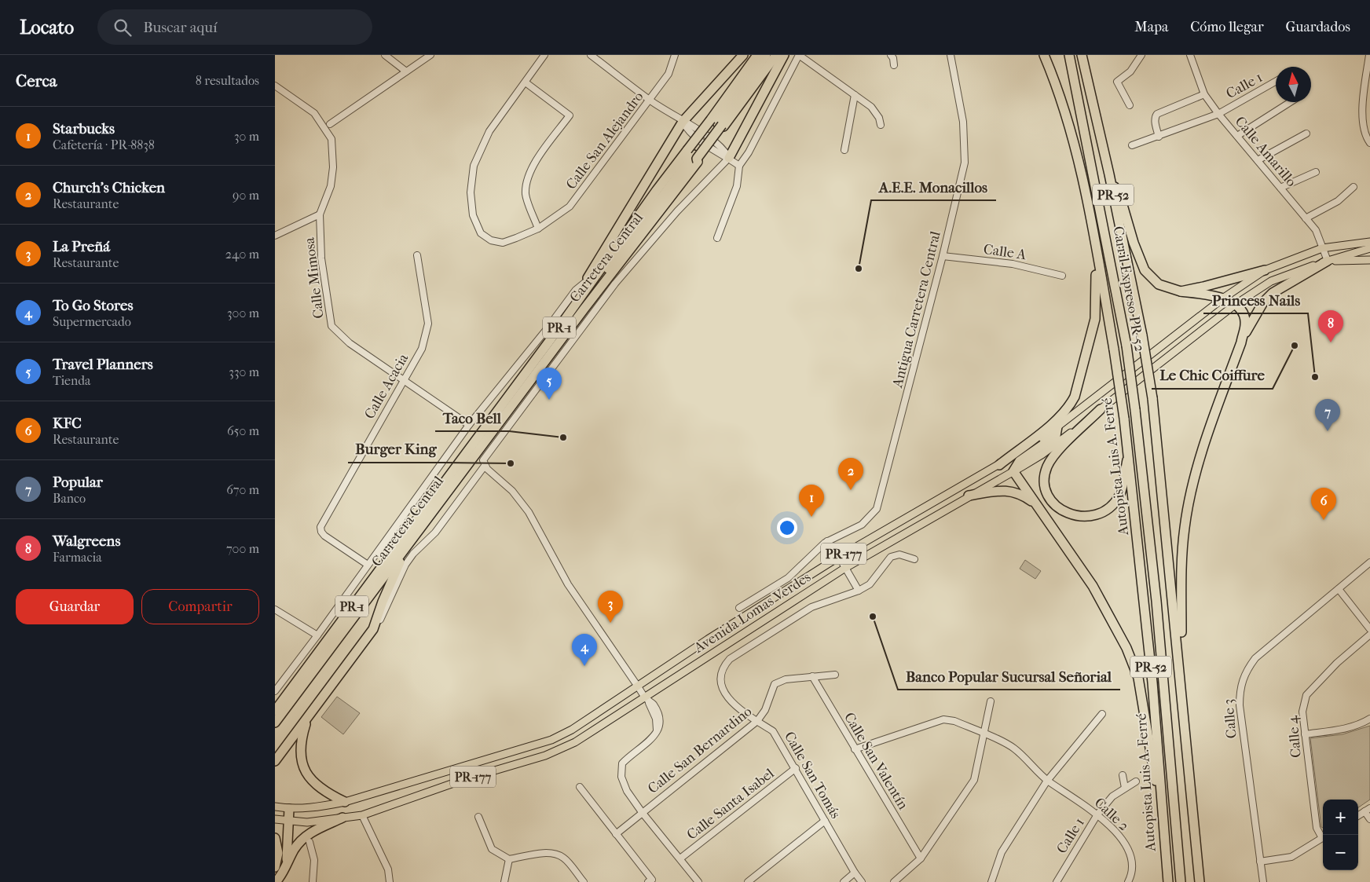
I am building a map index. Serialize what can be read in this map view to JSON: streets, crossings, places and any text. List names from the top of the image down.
{
  "streets": {
    "highway": [
      "PR-52",
      "Carretera Central",
      "Carril Expreso PR-52",
      "PR-1",
      "Autopista Luis A. Ferré"
    ],
    "main road": ["PR-177", "Avenida Lomas Verdes"],
    "street": [
      "Calle 1",
      "Calle San Alejandro",
      "Calle Amarillo",
      "Calle A",
      "Calle Mimosa",
      "Antigua Carretera Central",
      "Calle Acacia",
      "Calle 3",
      "Calle 4",
      "Calle San Bernardino",
      "Calle San Valentín",
      "Calle San Tomás",
      "Calle Santa Isabel",
      "Calle 2"
    ]
  },
  "crossings": [
    ["Calle 1", "Calle Amarillo"],
    ["Calle 1", "Calle 2"],
    ["Calle Amarillo", "Avenida Lomas Verdes"],
    ["Calle A", "Antigua Carretera Central"],
    ["Calle Mimosa", "Calle Acacia"],
    ["Calle San Bernardino", "Calle San Valentín"],
    ["Calle San Bernardino", "Calle San Tomás"],
    ["Calle San Tomás", "Calle Santa Isabel"]
  ],
  "places": [
    "A.E.E. Monacillos",
    "Le Chic Coiffure",
    "Princess Nails",
    "Taco Bell",
    "Burger King",
    "Banco Popular Sucursal Señorial"
  ],
  "north": "top",
  "page": {
    "header": "Locato",
    "search": "Buscar aquí",
    "nav": ["Mapa", "Cómo llegar", "Guardados"],
    "heading": ["Cerca", "8 resultados"],
    "list": [
      {
        "mark": "1",
        "name": "Starbucks",
        "note": "Cafetería · PR-8838",
        "value": "30 m"
      },
      {
        "mark": "2",
        "name": "Church's Chicken",
        "note": "Restaurante",
        "value": "90 m"
      },
      {
        "mark": "3",
        "name": "La Preñá",
        "note": "Restaurante",
        "value": "240 m"
      },
      {
        "mark": "4",
        "name": "To Go Stores",
        "note": "Supermercado",
        "value": "300 m"
      },
      {
        "mark": "5",
        "name": "Travel Planners",
        "note": "Tienda",
        "value": "330 m"
      },
      {
        "mark": "6",
        "name": "KFC",
        "note": "Restaurante",
        "value": "650 m"
      },
      {
        "mark": "7",
        "name": "Popular",
        "note": "Banco",
        "value": "670 m"
      },
      {
        "mark": "8",
        "name": "Walgreens",
        "note": "Farmacia",
        "value": "700 m"
      }
    ],
    "pins": [
      "8",
      "5",
      "7",
      "2",
      "1",
      "6",
      "3",
      "4"
    ],
    "buttons": ["Guardar", "Compartir"],
    "map_buttons": ["+", "−"]
  }
}
